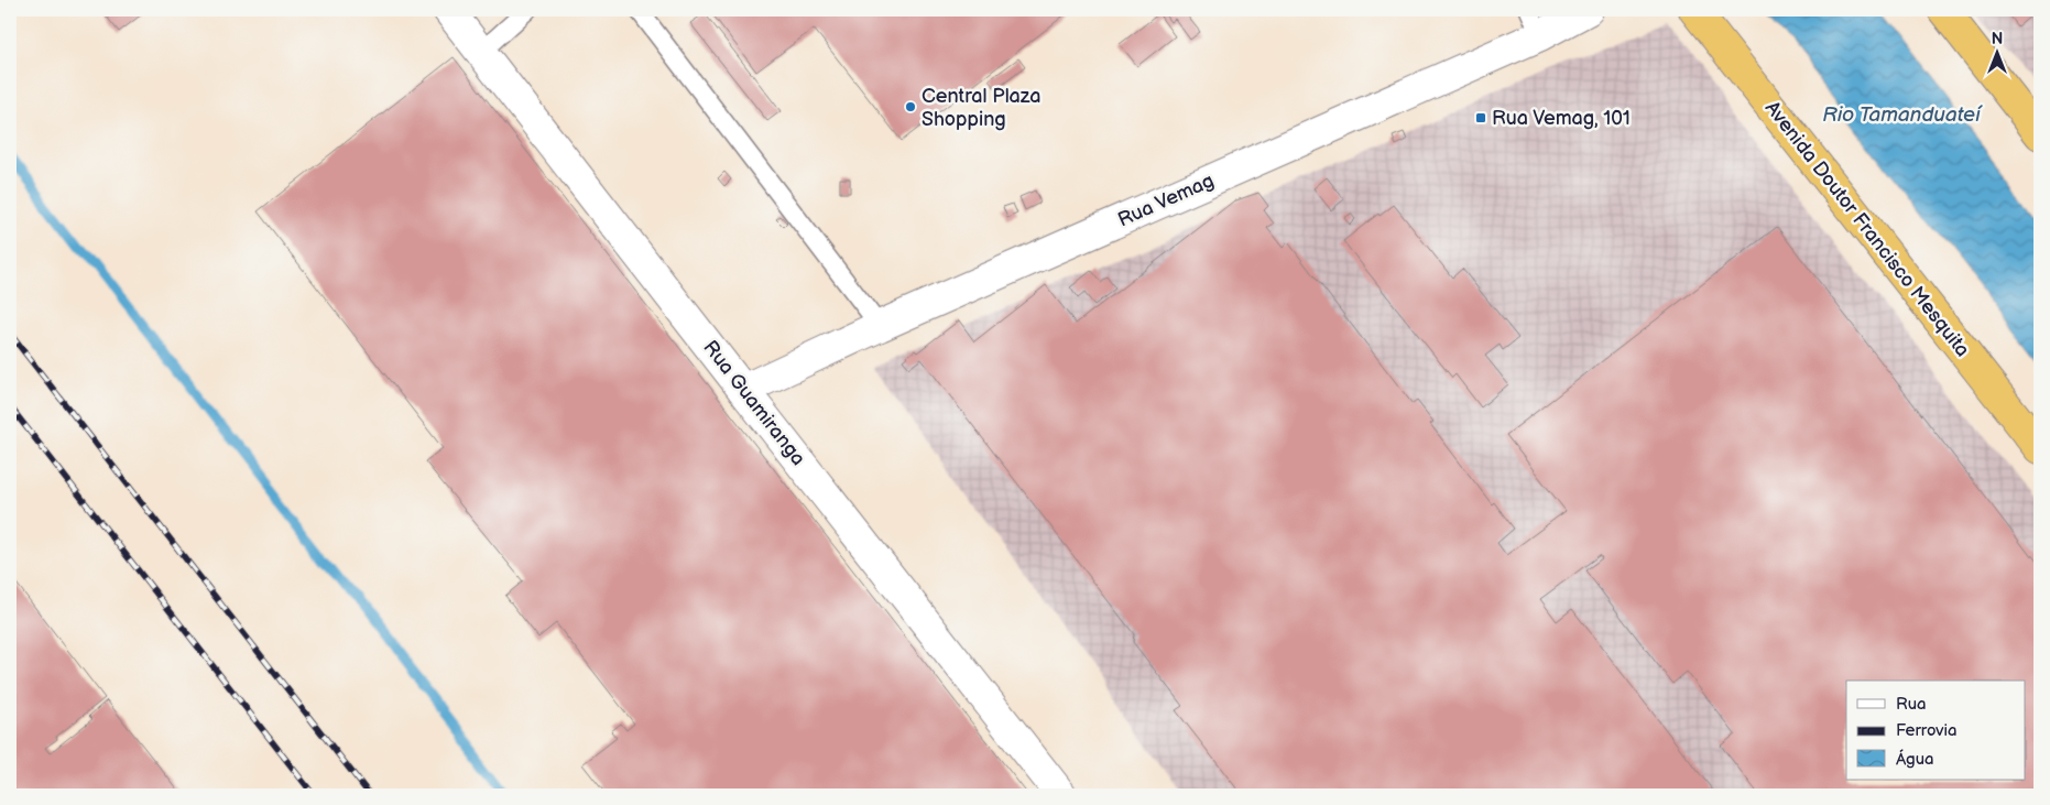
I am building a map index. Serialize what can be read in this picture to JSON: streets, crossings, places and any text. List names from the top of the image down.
{
  "streets": {
    "highway": ["Avenida Doutor Francisco Mesquita"],
    "street": ["Rua Vemag", "Rua Guamiranga"]
  },
  "crossings": [
    ["Rua Vemag", "Rua Guamiranga"]
  ],
  "water": ["Rio Tamanduateí"],
  "places": {
    "other": ["Central Plaza Shopping"],
    "transit": ["Rua Vemag, 101"]
  },
  "legend": ["Rua", "Ferrovia", "Água"],
  "north": "top"
}
